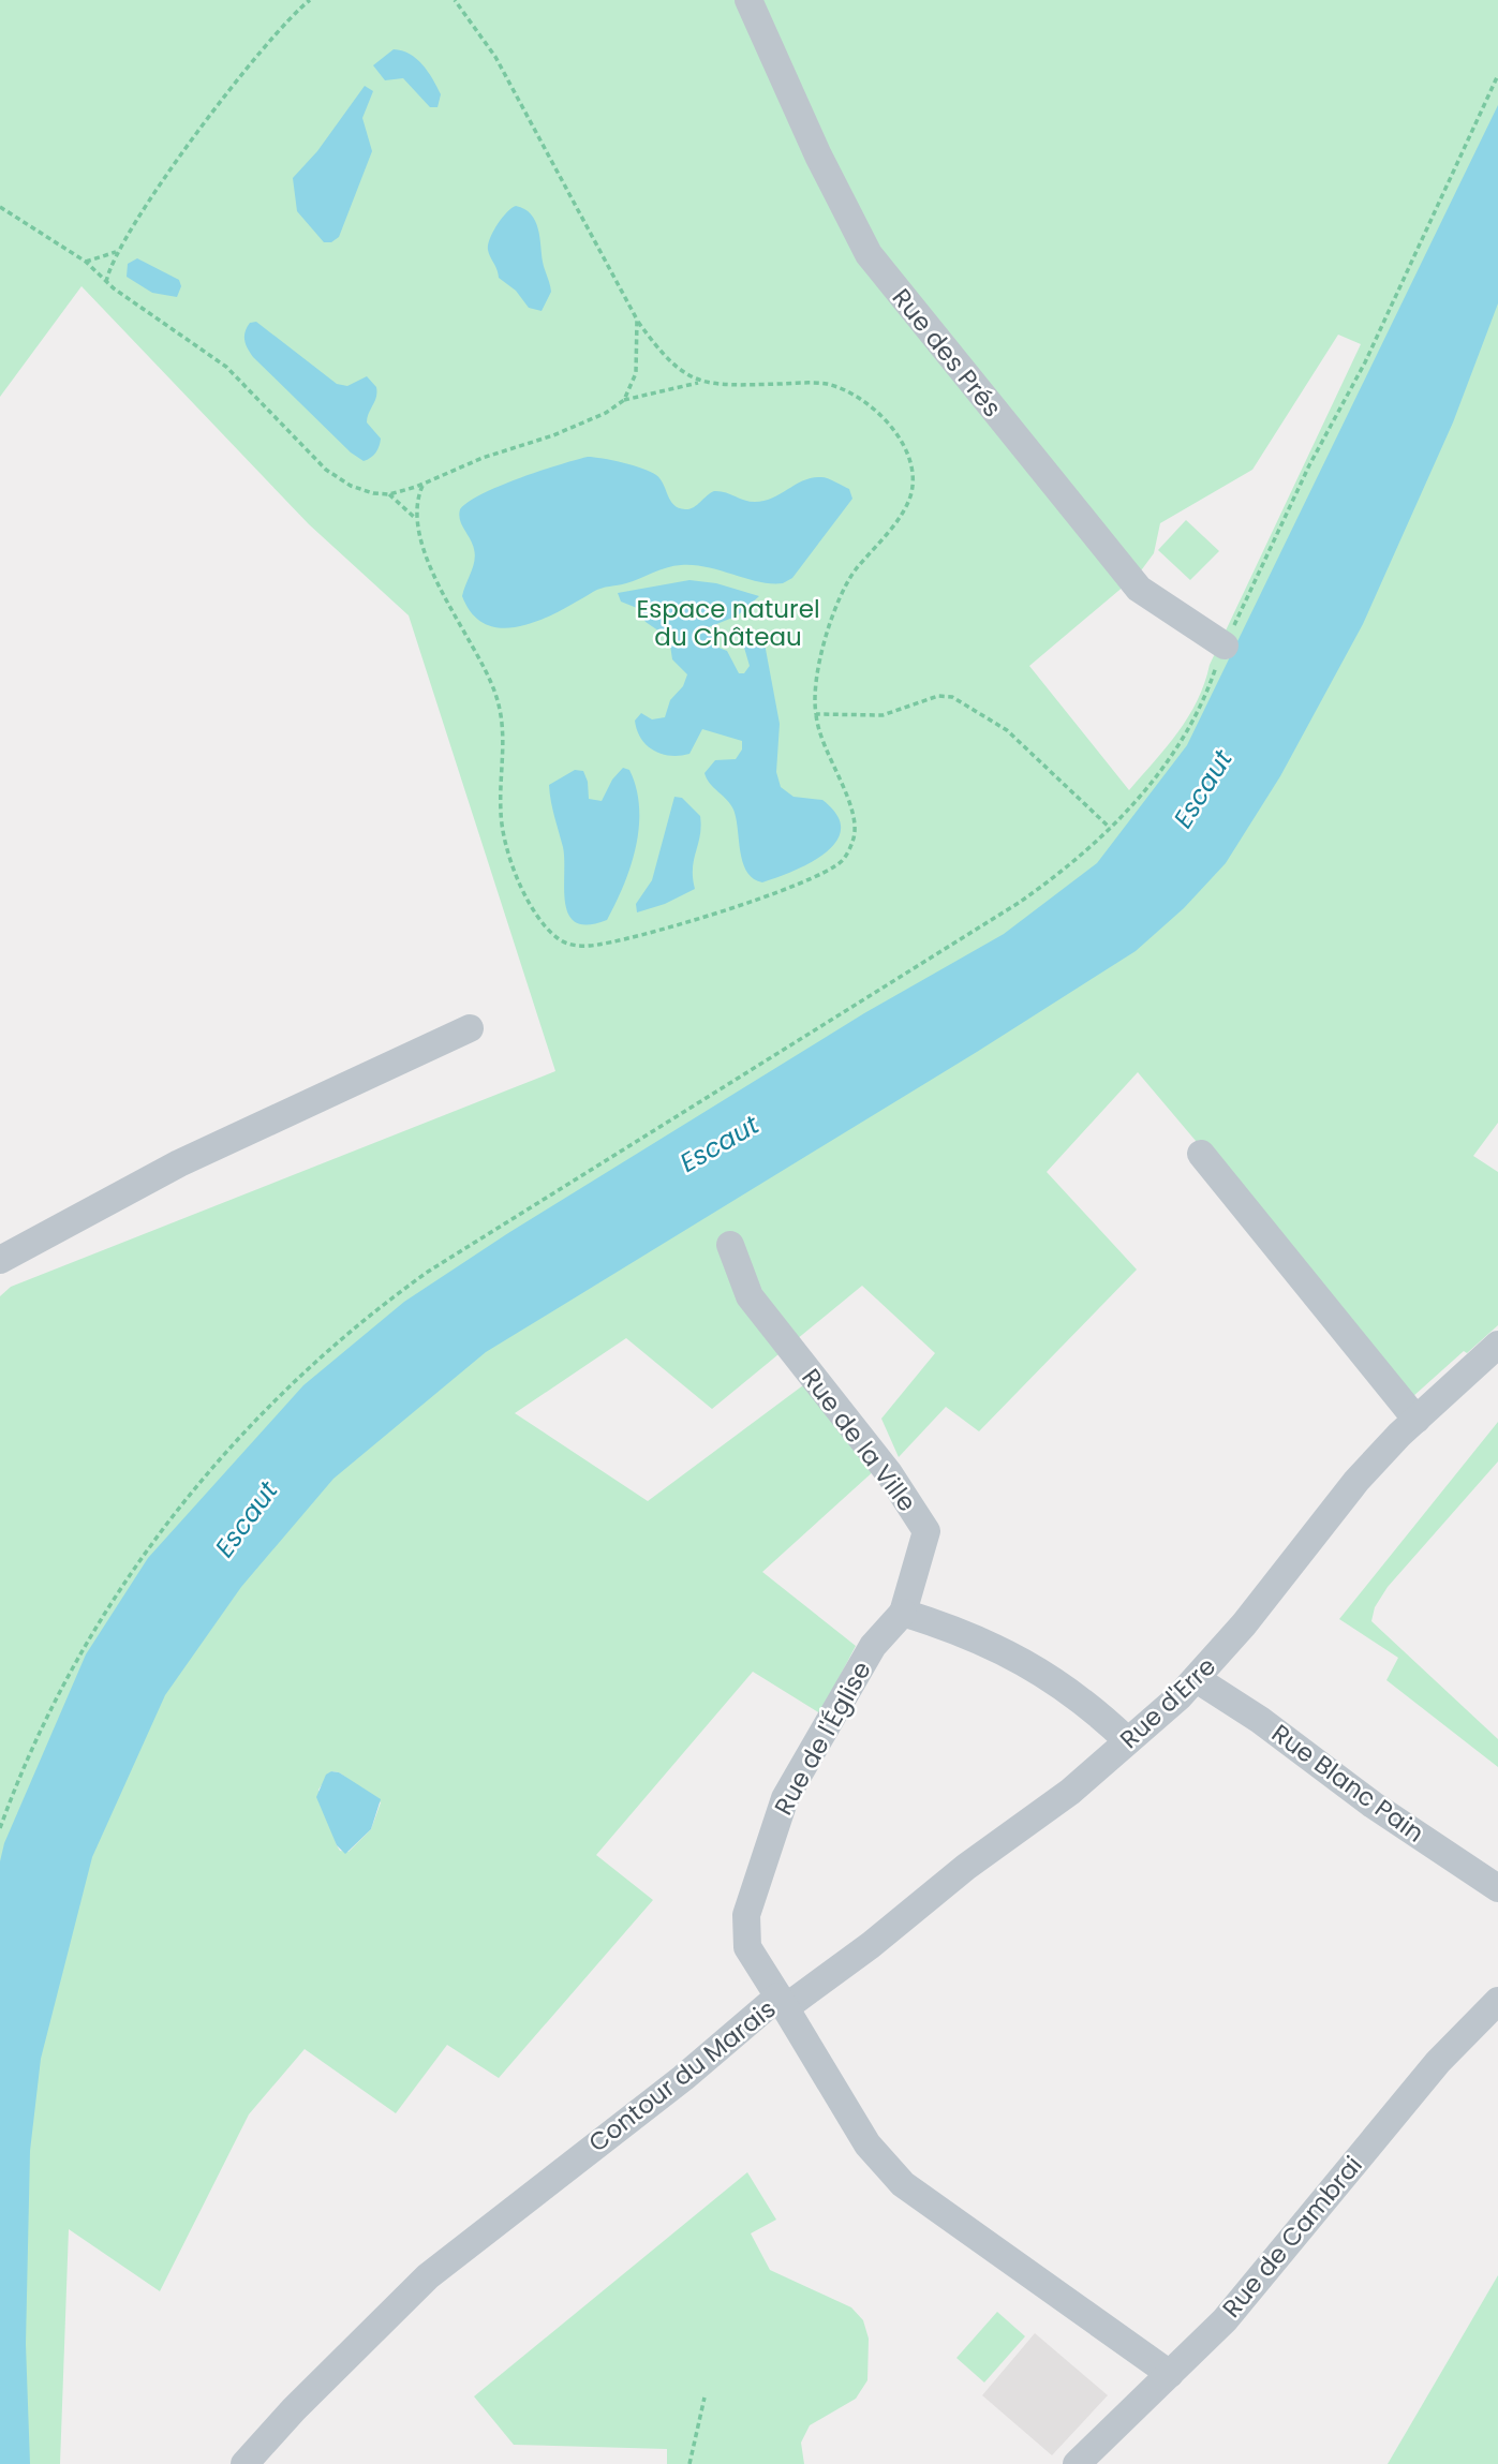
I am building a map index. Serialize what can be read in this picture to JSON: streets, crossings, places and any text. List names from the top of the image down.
{
  "streets": {
    "street": [
      "Rue des Prés",
      "Rue de la Ville",
      "Rue d'Erre",
      "Rue de l'Église",
      "Rue Blanc Pain",
      "Contour du Marais",
      "Rue de Cambrai"
    ]
  },
  "crossings": [
    ["Rue de la Ville", "Rue de l'Église"],
    ["Rue d'Erre", "Rue de l'Église"],
    ["Rue d'Erre", "Rue Blanc Pain"],
    ["Rue d'Erre", "Contour du Marais"],
    ["Rue de l'Église", "Contour du Marais"],
    ["Contour du Marais", "Rue de Cambrai"]
  ],
  "water": ["Escaut"],
  "parks": ["Espace naturel du Château"]
}
